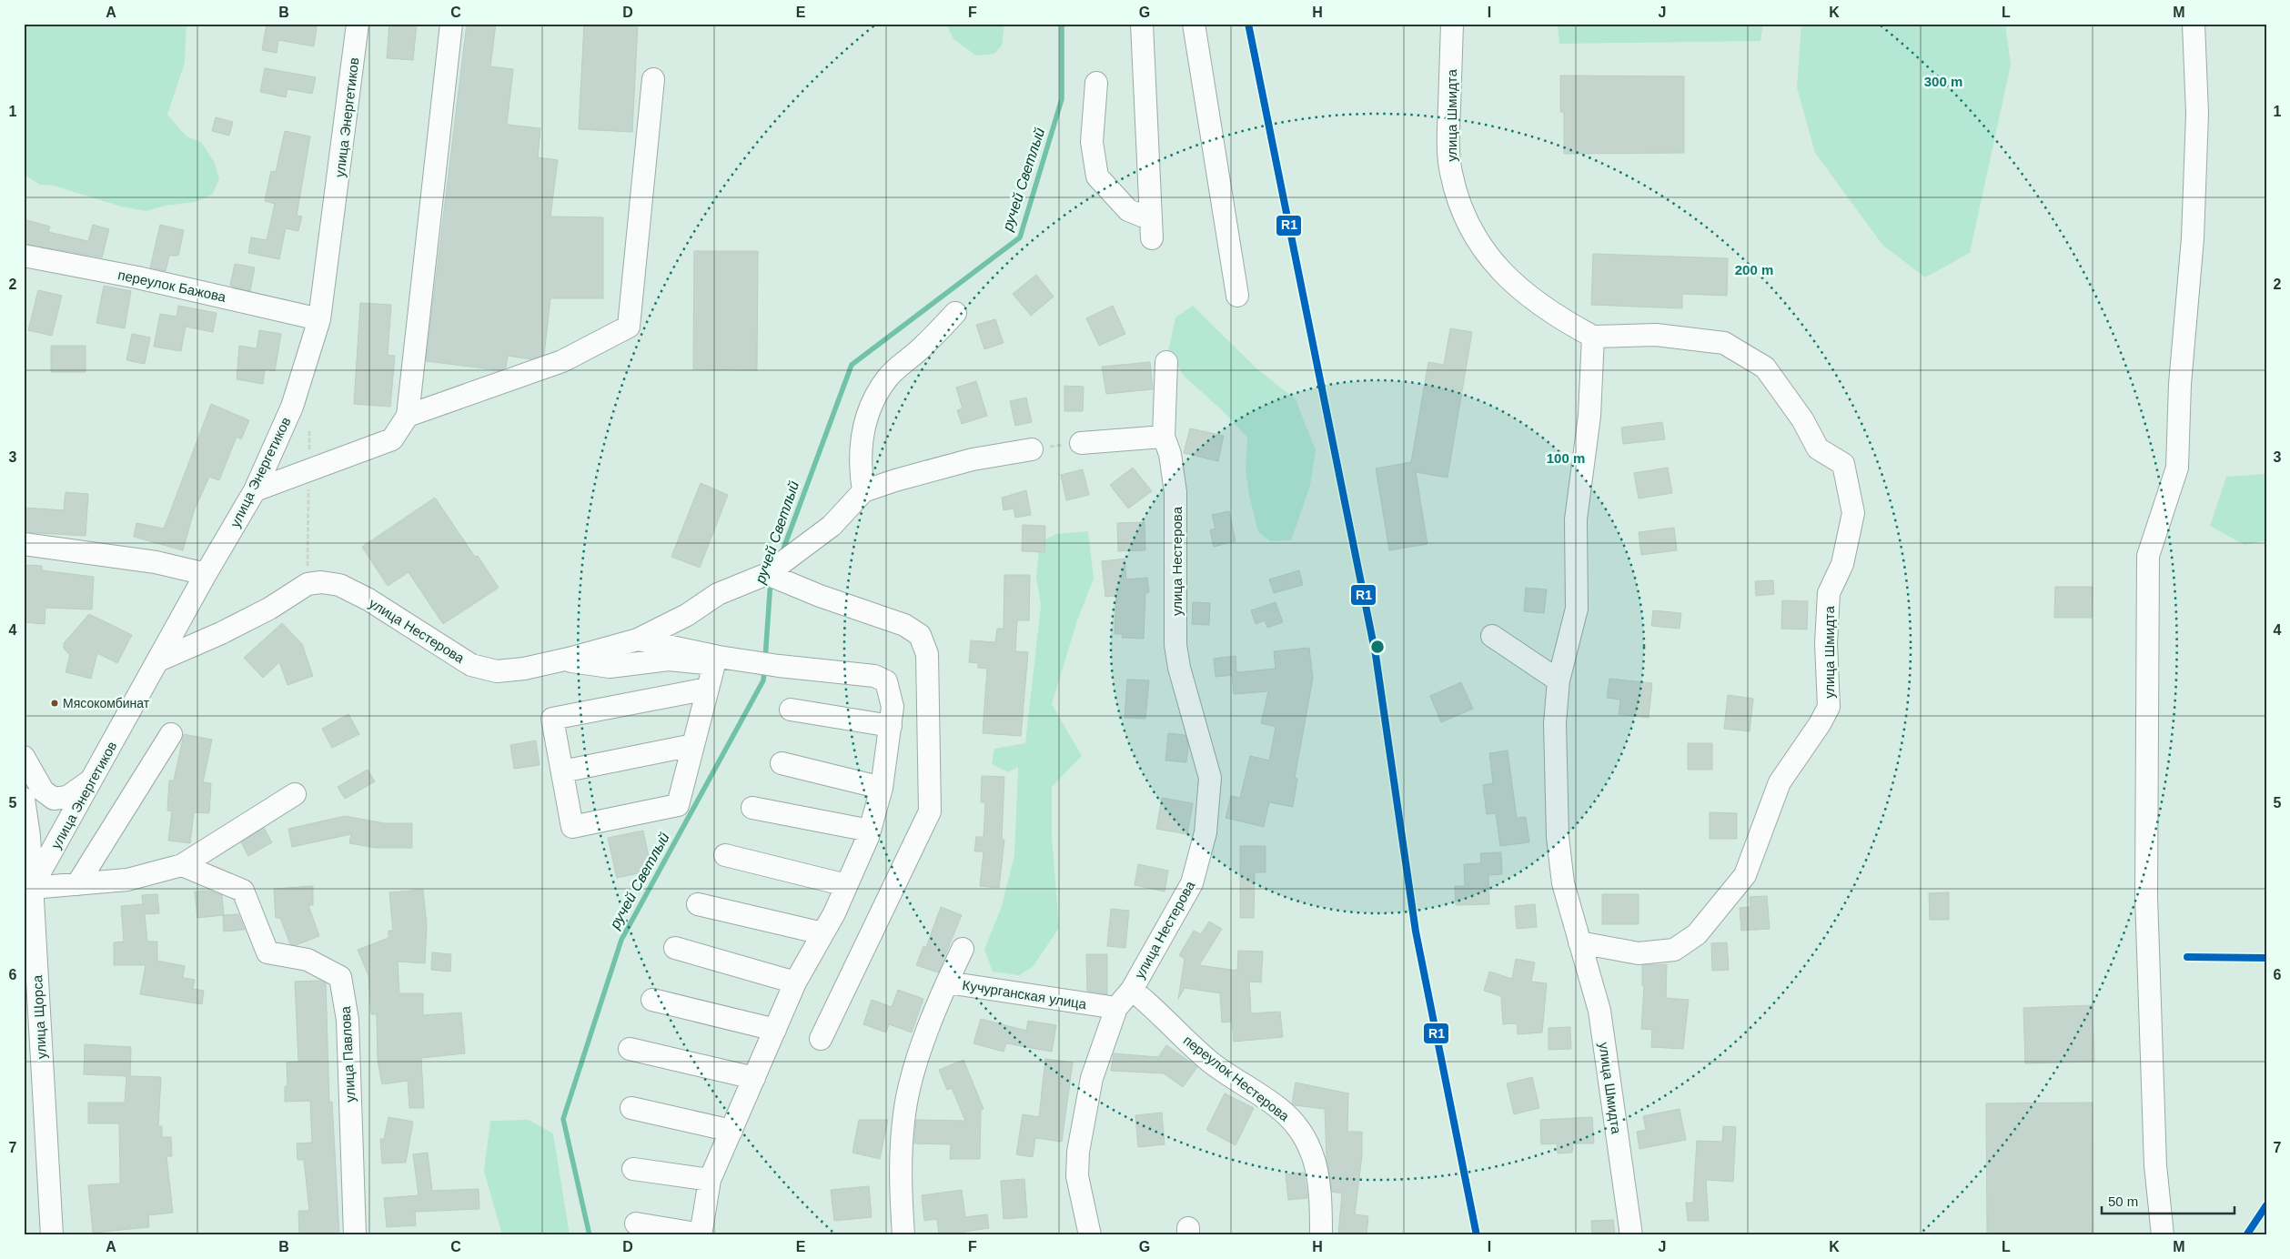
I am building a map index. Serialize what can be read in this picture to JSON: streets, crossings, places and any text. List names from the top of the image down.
{
  "streets": {
    "street": [
      "улица Шмидта",
      "улица Энергетиков",
      "переулок Бажова",
      "улица Нестерова",
      "Кучурганская улица",
      "улица Щорса",
      "улица Павлова",
      "переулок Нестерова"
    ]
  },
  "crossings": [
    ["улица Энергетиков", "переулок Бажова"],
    ["улица Энергетиков", "улица Щорса"],
    ["улица Нестерова", "Кучурганская улица"],
    ["улица Нестерова", "переулок Нестерова"]
  ],
  "water": ["ручей Светлый"],
  "places": ["Мясокомбинат"],
  "lines": ["transit line R1"],
  "scale_bar": "50 m",
  "grid": {
    "columns": [
      "A",
      "B",
      "C",
      "D",
      "E",
      "F",
      "G",
      "H",
      "I",
      "J",
      "K",
      "L",
      "M"
    ],
    "rows": [
      "1",
      "2",
      "3",
      "4",
      "5",
      "6",
      "7"
    ]
  },
  "rings": ["300 m", "200 m", "100 m"]
}
